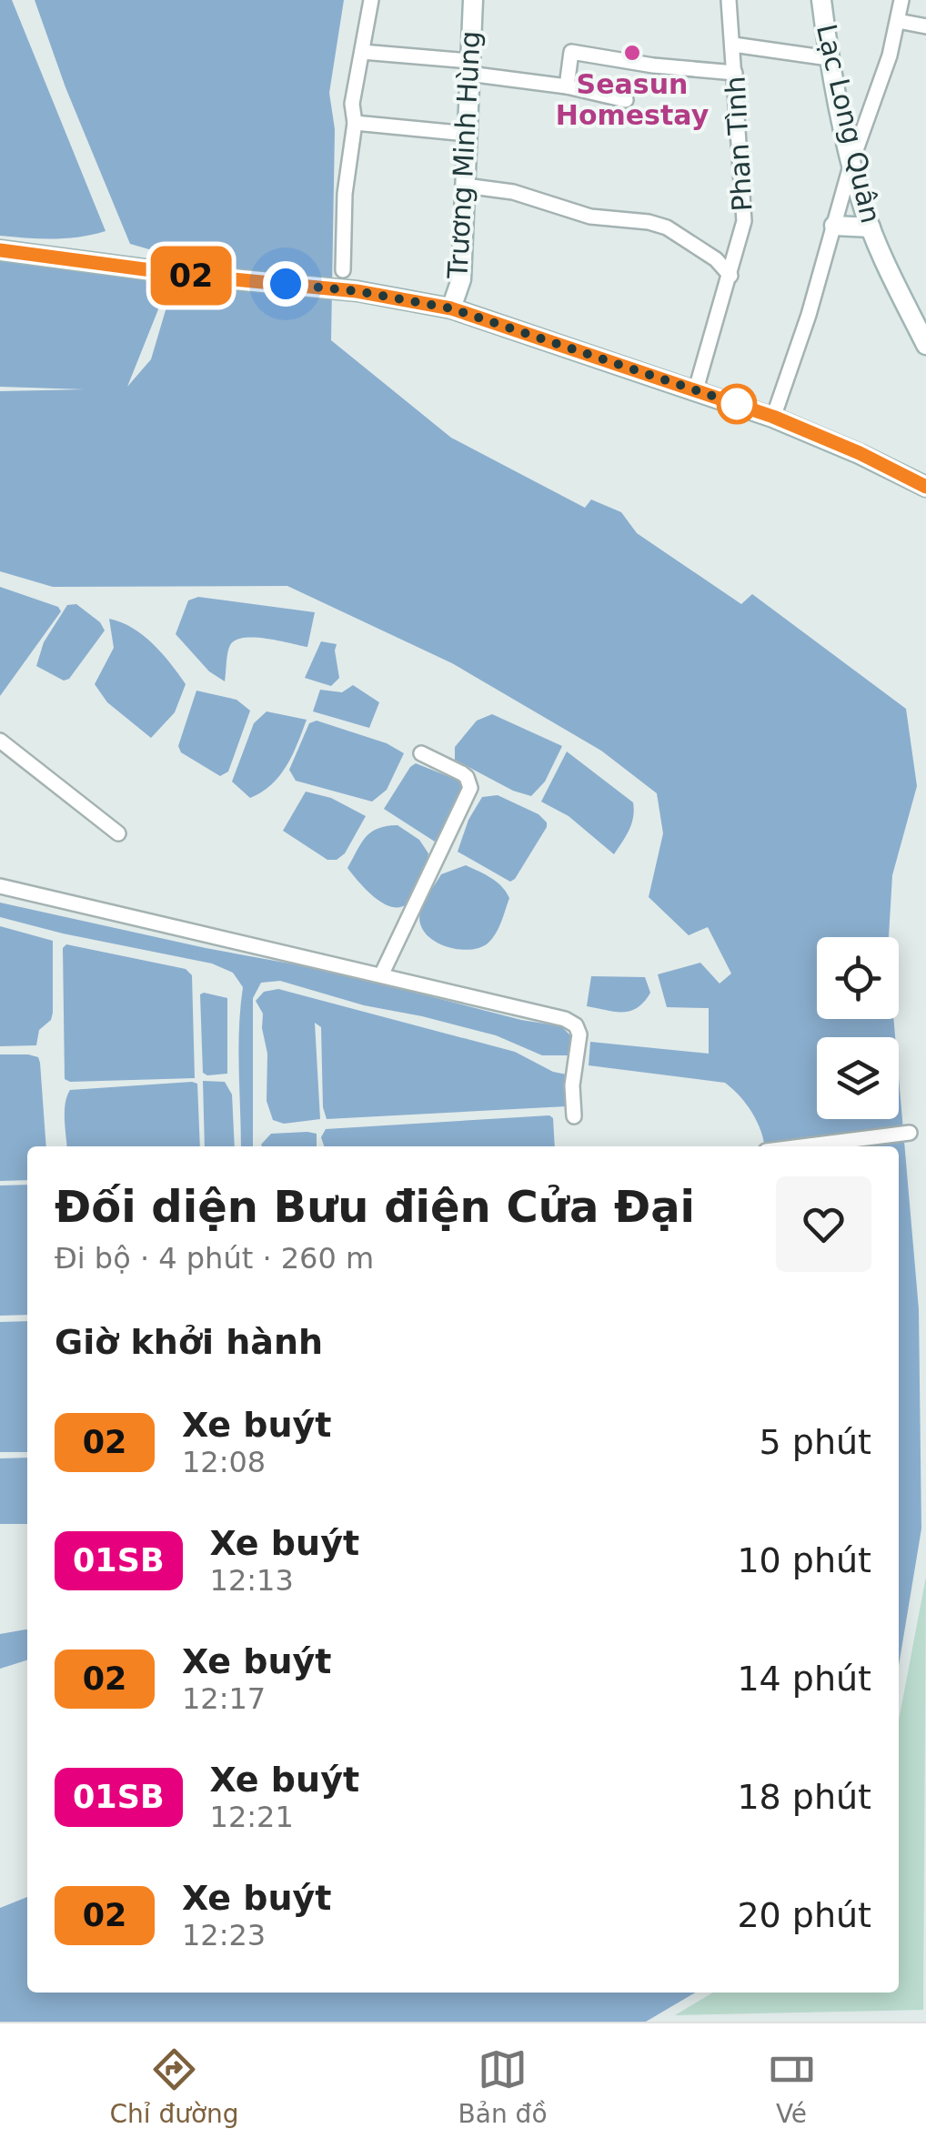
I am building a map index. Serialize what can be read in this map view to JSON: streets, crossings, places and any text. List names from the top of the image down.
{
  "streets": {
    "street": ["Lạc Long Quân", "Phan Tình", "Trương Minh Hùng"]
  },
  "places": ["Seasun Homestay"],
  "lines": ["bus line 02"],
  "page": {
    "on_map": "02",
    "heading": [
      ["Đối diện Bưu điện Cửa Đại", "Đi bộ · 4 phút · 260 m"],
      "Giờ khởi hành"
    ],
    "list": [
      {
        "mark": "02",
        "name": "Xe buýt",
        "note": "12:08",
        "value": "5 phút"
      },
      {
        "mark": "01SB",
        "name": "Xe buýt",
        "note": "12:13",
        "value": "10 phút"
      },
      {
        "mark": "02",
        "name": "Xe buýt",
        "note": "12:17",
        "value": "14 phút"
      },
      {
        "mark": "01SB",
        "name": "Xe buýt",
        "note": "12:21",
        "value": "18 phút"
      },
      {
        "mark": "02",
        "name": "Xe buýt",
        "note": "12:23",
        "value": "20 phút"
      }
    ],
    "tabs": ["Chỉ đường", "Bản đồ", "Vé"]
  }
}
